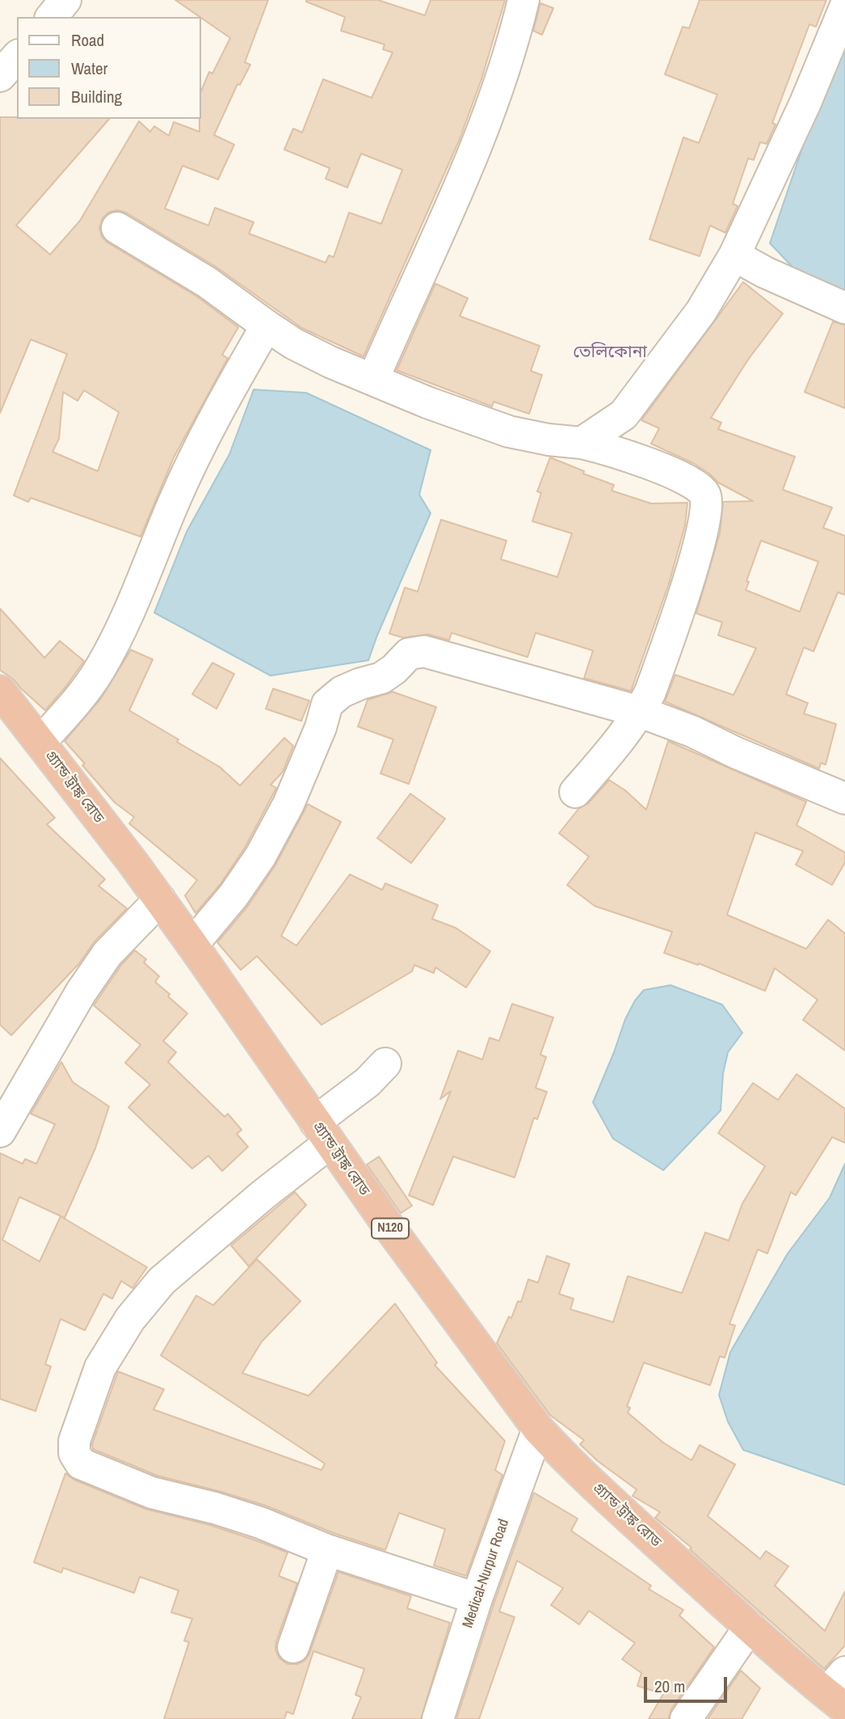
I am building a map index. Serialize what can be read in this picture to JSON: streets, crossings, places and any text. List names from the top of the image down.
{
  "streets": {
    "highway": ["গ্র্যান্ড ট্রাঙ্ক রোড", "N120"],
    "street": ["Medical-Nurpur Road"]
  },
  "crossings": [
    ["গ্র্যান্ড ট্রাঙ্ক রোড", "Medical-Nurpur Road"]
  ],
  "districts": ["তেলিকোনা"],
  "legend": ["Road", "Water", "Building"],
  "scale_bar": "20 m"
}
